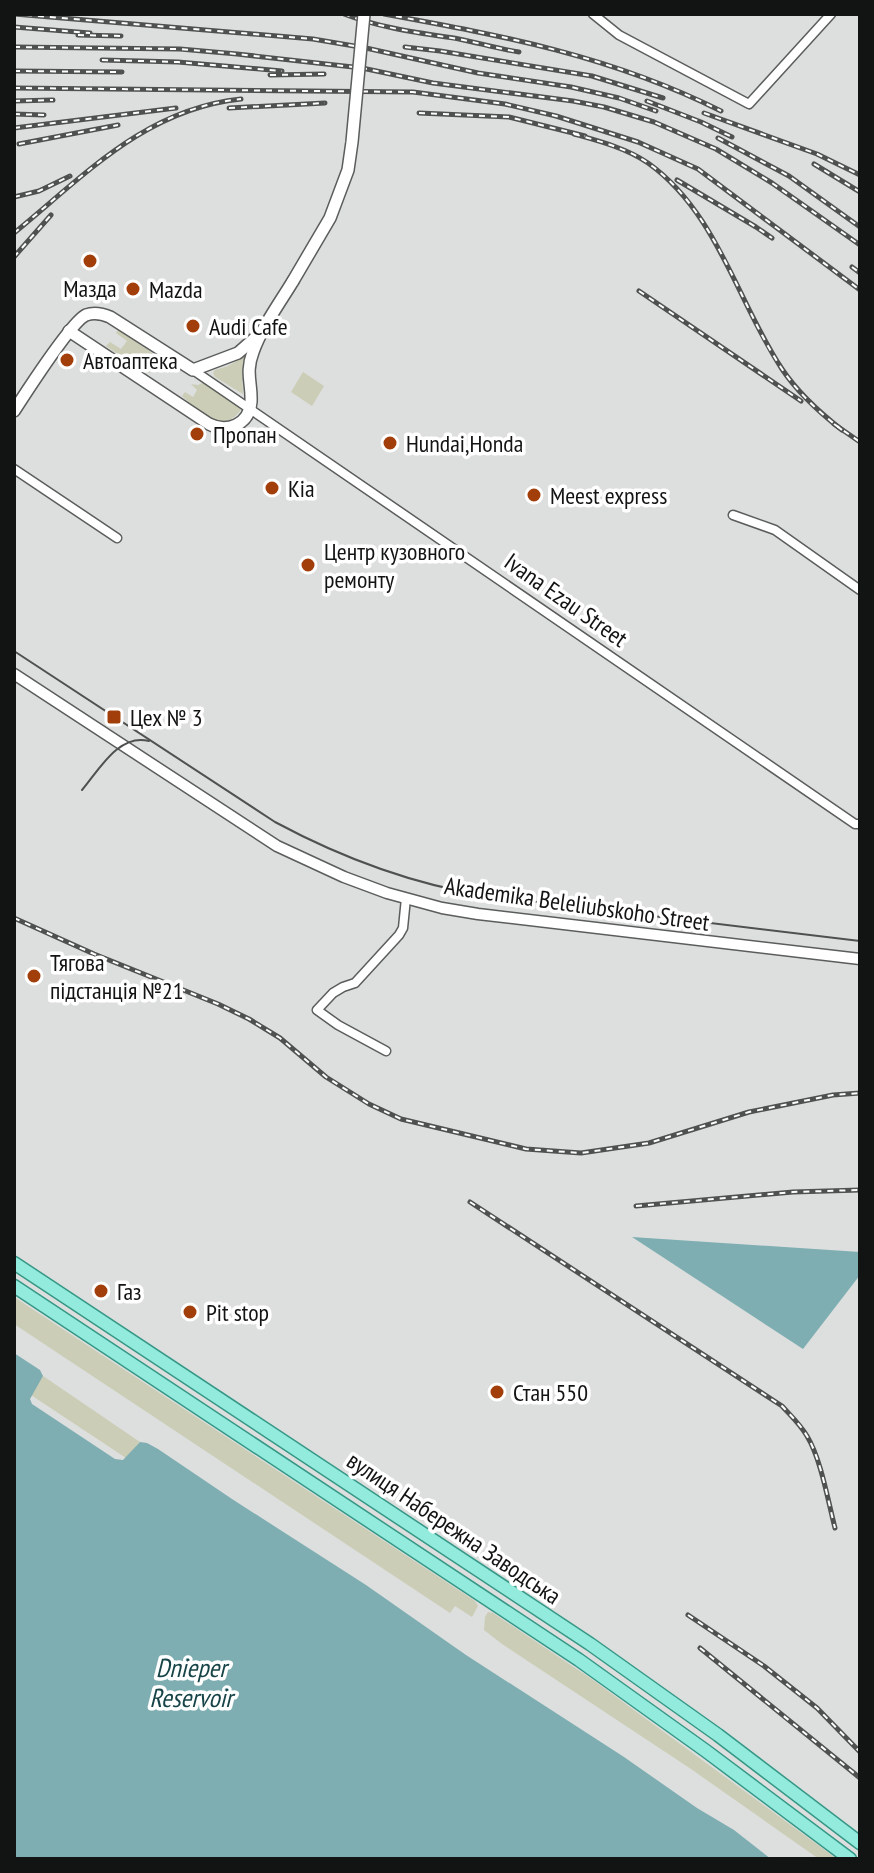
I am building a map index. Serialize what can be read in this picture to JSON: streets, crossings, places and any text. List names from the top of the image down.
{
  "streets": {
    "main road": ["Ivana Ezau Street", "вулиця Набережна Заводська"],
    "street": ["Akademika Beleliubskoho Street"]
  },
  "water": ["Dnieper Reservoir"],
  "places": {
    "other": [
      "Мазда",
      "Mazda",
      "Audi Cafe",
      "Автоаптека",
      "Пропан",
      "Hundai,Honda",
      "Kia",
      "Meest express",
      "Центр кузовного ремонту",
      "Тягова пiдстанцiя №21",
      "Газ",
      "Pit stop",
      "Стан 550"
    ],
    "transit": ["Цех № 3"]
  }
}
